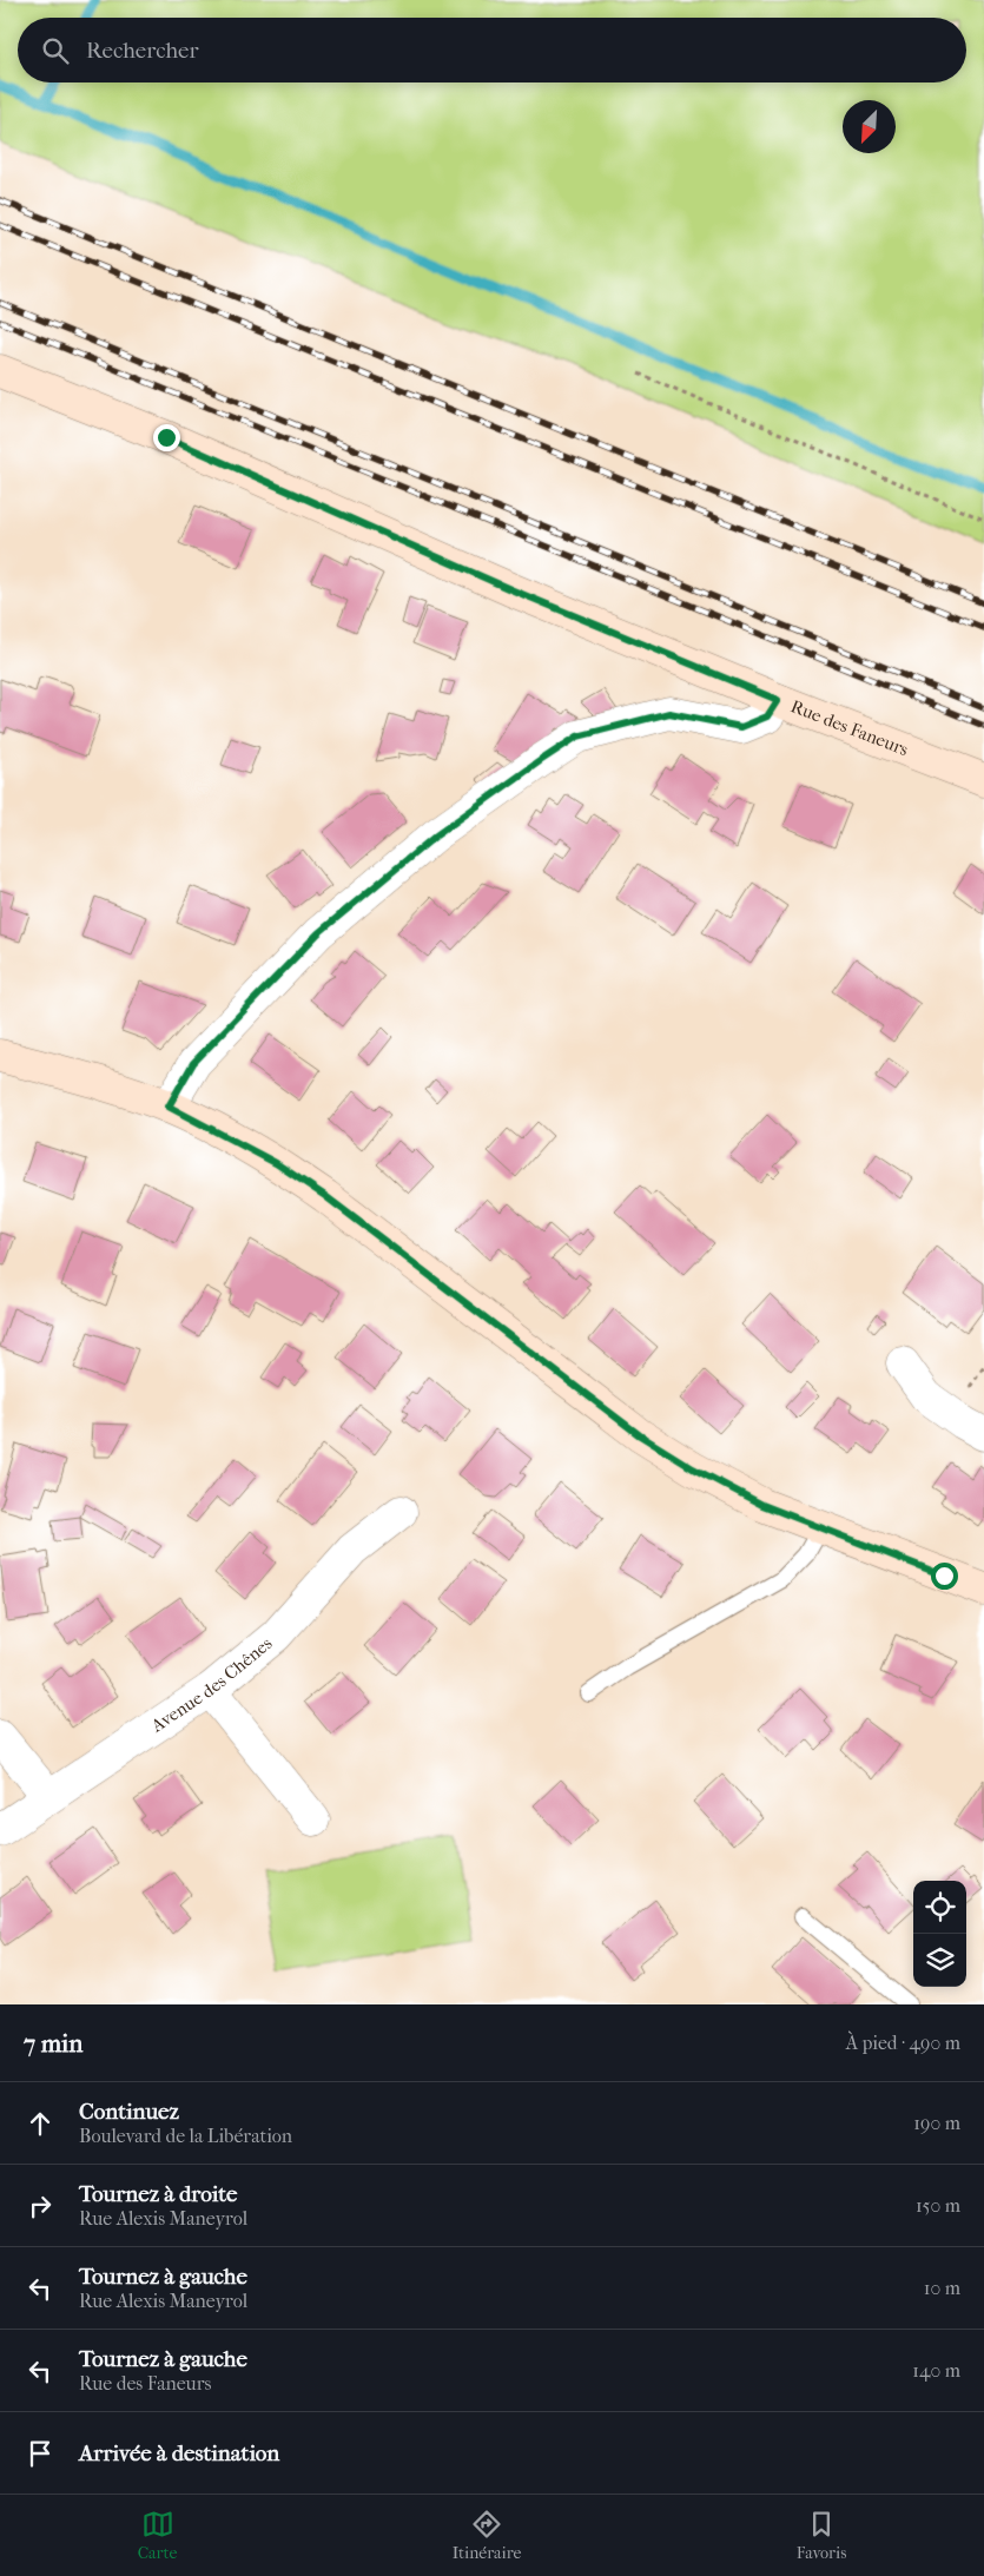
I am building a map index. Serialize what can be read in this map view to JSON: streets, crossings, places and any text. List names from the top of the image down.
{
  "streets": {
    "street": ["Rue des Faneurs", "Avenue des Chênes"]
  },
  "north": "bottom left",
  "page": {
    "search": "Rechercher",
    "heading": ["7 min", "À pied · 490 m"],
    "list": [
      ["Continuez", "Boulevard de la Libération", "190 m"],
      ["Tournez à droite", "Rue Alexis Maneyrol", "150 m"],
      ["Tournez à gauche", "Rue Alexis Maneyrol", "10 m"],
      ["Tournez à gauche", "Rue des Faneurs", "140 m"],
      "Arrivée à destination"
    ],
    "nav": ["Carte", "Itinéraire", "Favoris"]
  }
}
